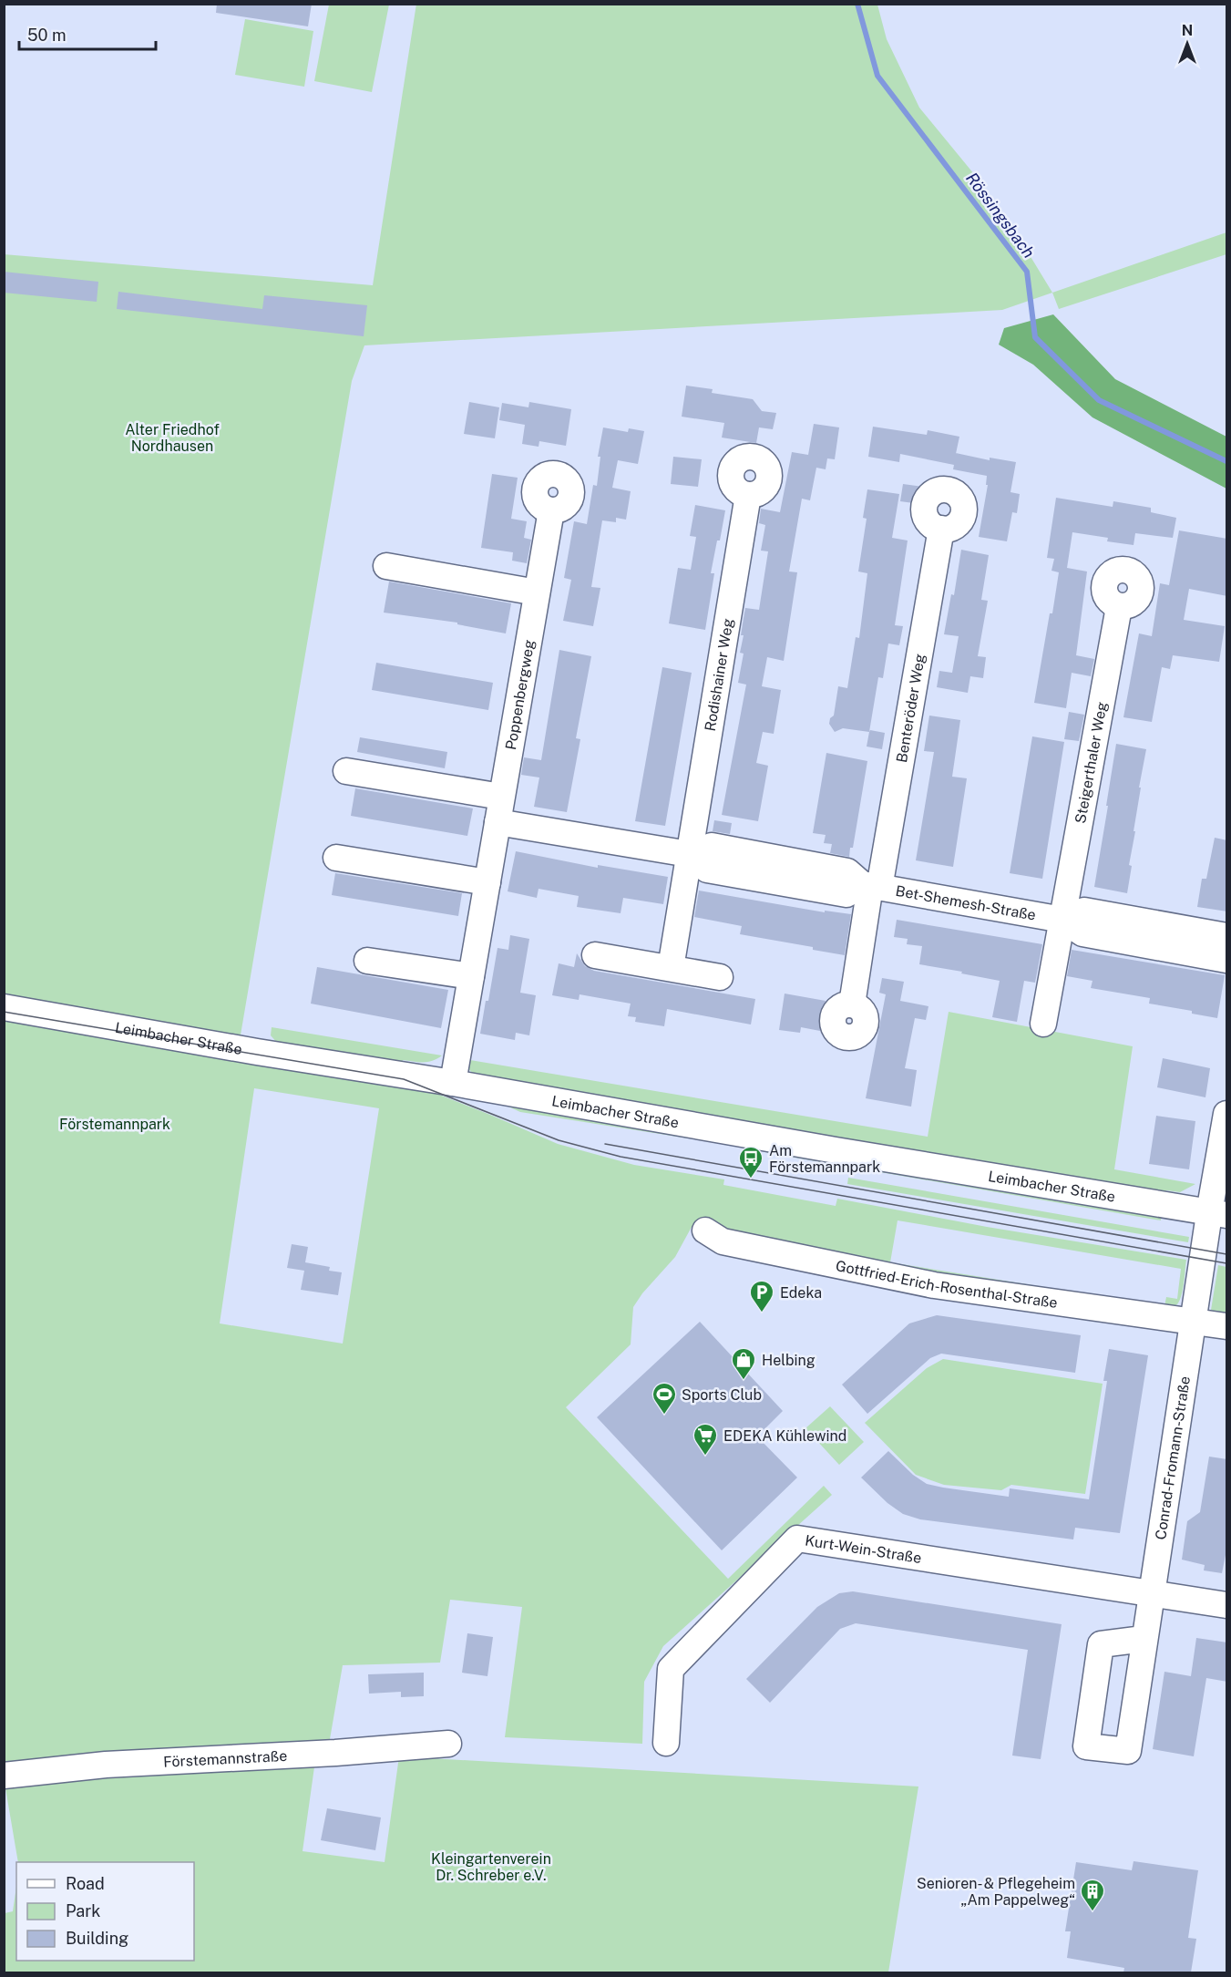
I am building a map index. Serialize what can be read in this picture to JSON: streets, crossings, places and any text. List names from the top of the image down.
{
  "streets": {
    "street": [
      "Rodishainer Weg",
      "Poppenbergweg",
      "Benteröder Weg",
      "Steigerthaler Weg",
      "Bet-Shemesh-Straße",
      "Leimbacher Straße",
      "Gottfried-Erich-Rosenthal-Straße",
      "Conrad-Fromann-Straße",
      "Kurt-Wein-Straße",
      "Förstemannstraße"
    ]
  },
  "crossings": [
    ["Rodishainer Weg", "Bet-Shemesh-Straße"],
    ["Poppenbergweg", "Bet-Shemesh-Straße"],
    ["Poppenbergweg", "Leimbacher Straße"],
    ["Benteröder Weg", "Bet-Shemesh-Straße"],
    ["Steigerthaler Weg", "Bet-Shemesh-Straße"],
    ["Leimbacher Straße", "Conrad-Fromann-Straße"],
    ["Gottfried-Erich-Rosenthal-Straße", "Conrad-Fromann-Straße"],
    ["Conrad-Fromann-Straße", "Kurt-Wein-Straße"]
  ],
  "water": ["Rössingsbach"],
  "parks": ["Alter Friedhof Nordhausen", "Förstemannpark", "Kleingartenverein Dr. Schreber e.V."],
  "places": {
    "bus stop": ["Am Förstemannpark"],
    "parking": ["Edeka"],
    "shop": ["Helbing"],
    "sports": ["Sports Club"],
    "supermarket": ["EDEKA Kühlewind"],
    "building": ["Senioren- & Pflegeheim „Am Pappelweg“"]
  },
  "legend": ["Road", "Park", "Building"],
  "scale_bar": "50 m",
  "north": "top"
}
